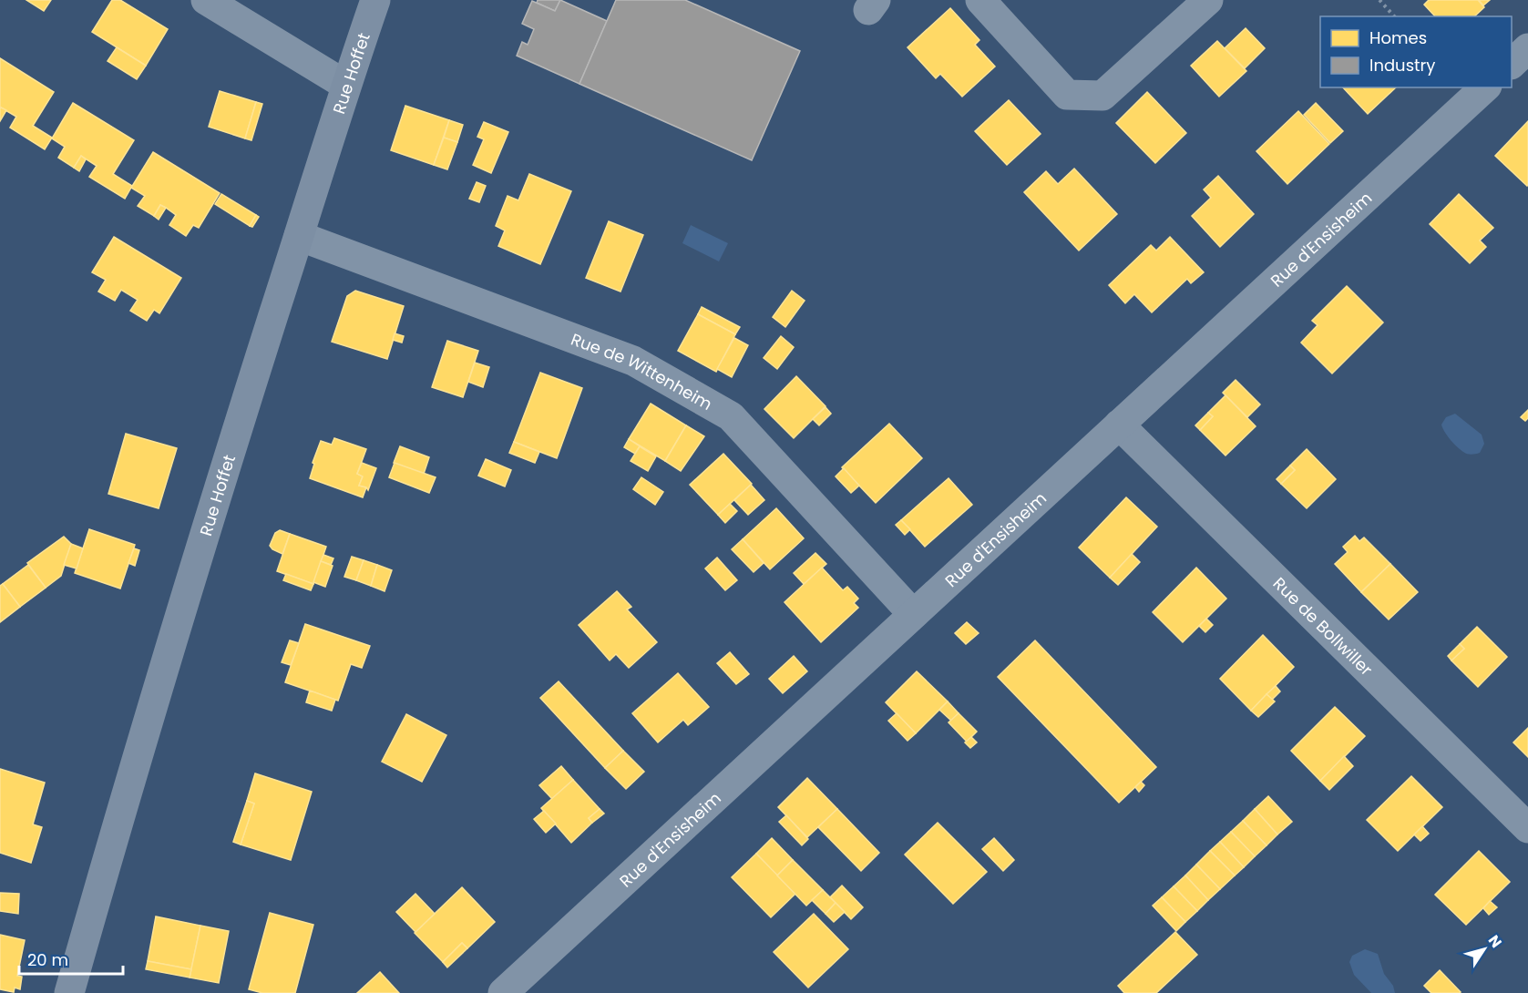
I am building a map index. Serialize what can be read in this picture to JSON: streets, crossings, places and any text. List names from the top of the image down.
{
  "streets": {
    "main road": ["Rue Hoffet"],
    "street": ["Rue d'Ensisheim", "Rue de Wittenheim", "Rue de Bollwiller"]
  },
  "crossings": [
    ["Rue Hoffet", "Rue de Wittenheim"],
    ["Rue d'Ensisheim", "Rue de Wittenheim"],
    ["Rue d'Ensisheim", "Rue de Bollwiller"]
  ],
  "legend": ["Homes", "Industry"],
  "scale_bar": "20 m",
  "north": "top right"
}
